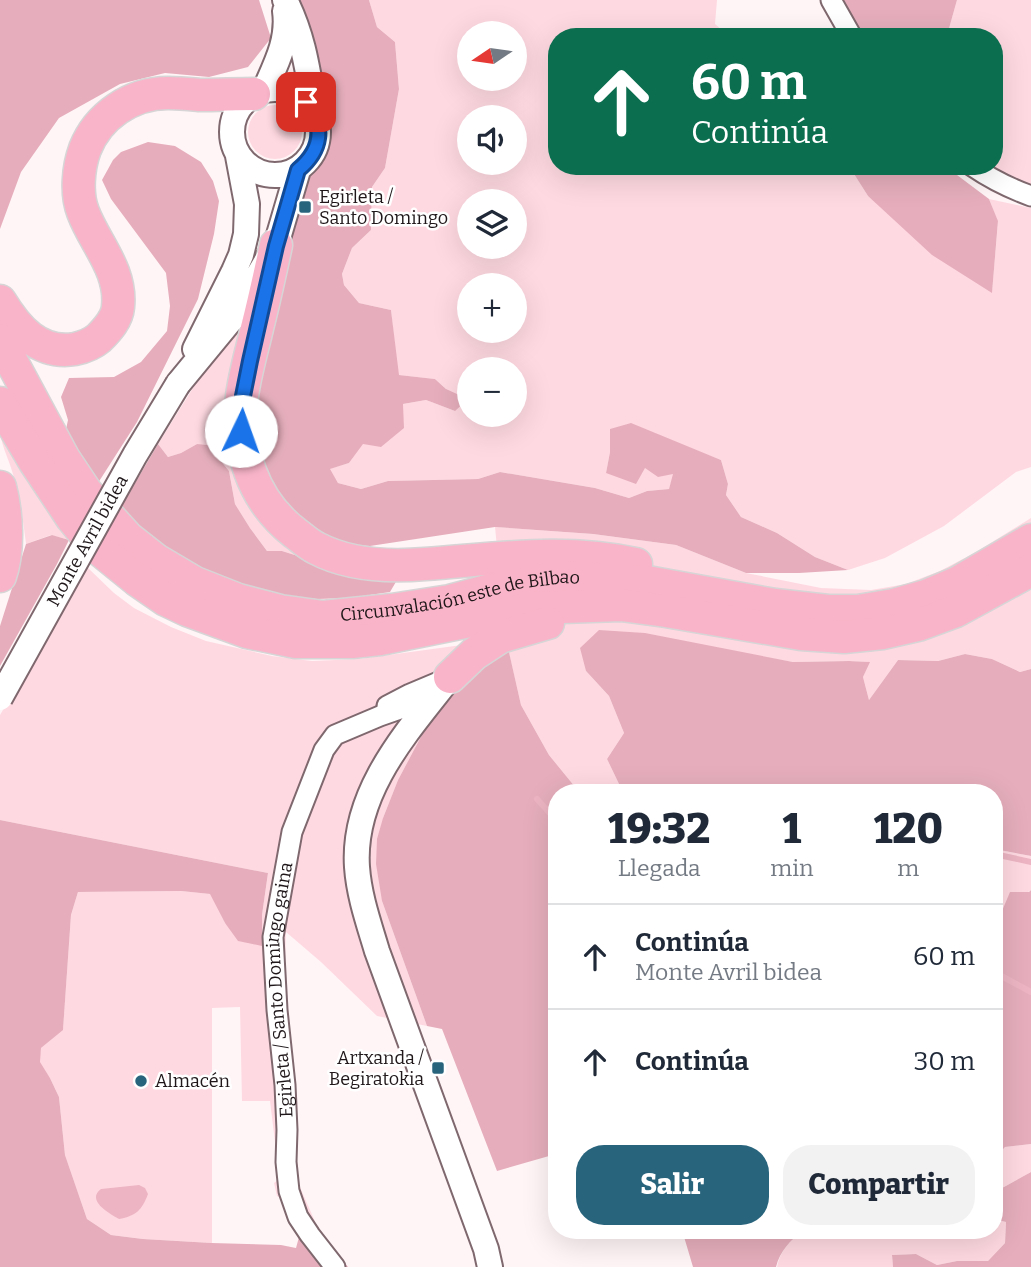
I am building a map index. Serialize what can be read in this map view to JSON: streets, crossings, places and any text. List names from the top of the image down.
{
  "streets": {
    "main road": ["Circunvalación este de Bilbao"],
    "street": ["Monte Avril bidea", "Egirleta / Santo Domingo gaina"]
  },
  "places": {
    "transit": ["Egirleta / Santo Domingo", "Artxanda / Begiratokia"],
    "other": ["Almacén"]
  },
  "north": "left",
  "page": {
    "map_buttons": ["+", "−"],
    "turn": ["60 m", "Continúa"],
    "eta": [
      "19:32",
      "Llegada",
      "1",
      "min",
      "120",
      "m"
    ],
    "list": [
      {
        "name": "Continúa",
        "note": "Monte Avril bidea",
        "value": "60 m"
      },
      {
        "name": "Continúa",
        "value": "30 m"
      }
    ],
    "buttons": ["Salir", "Compartir"]
  }
}
